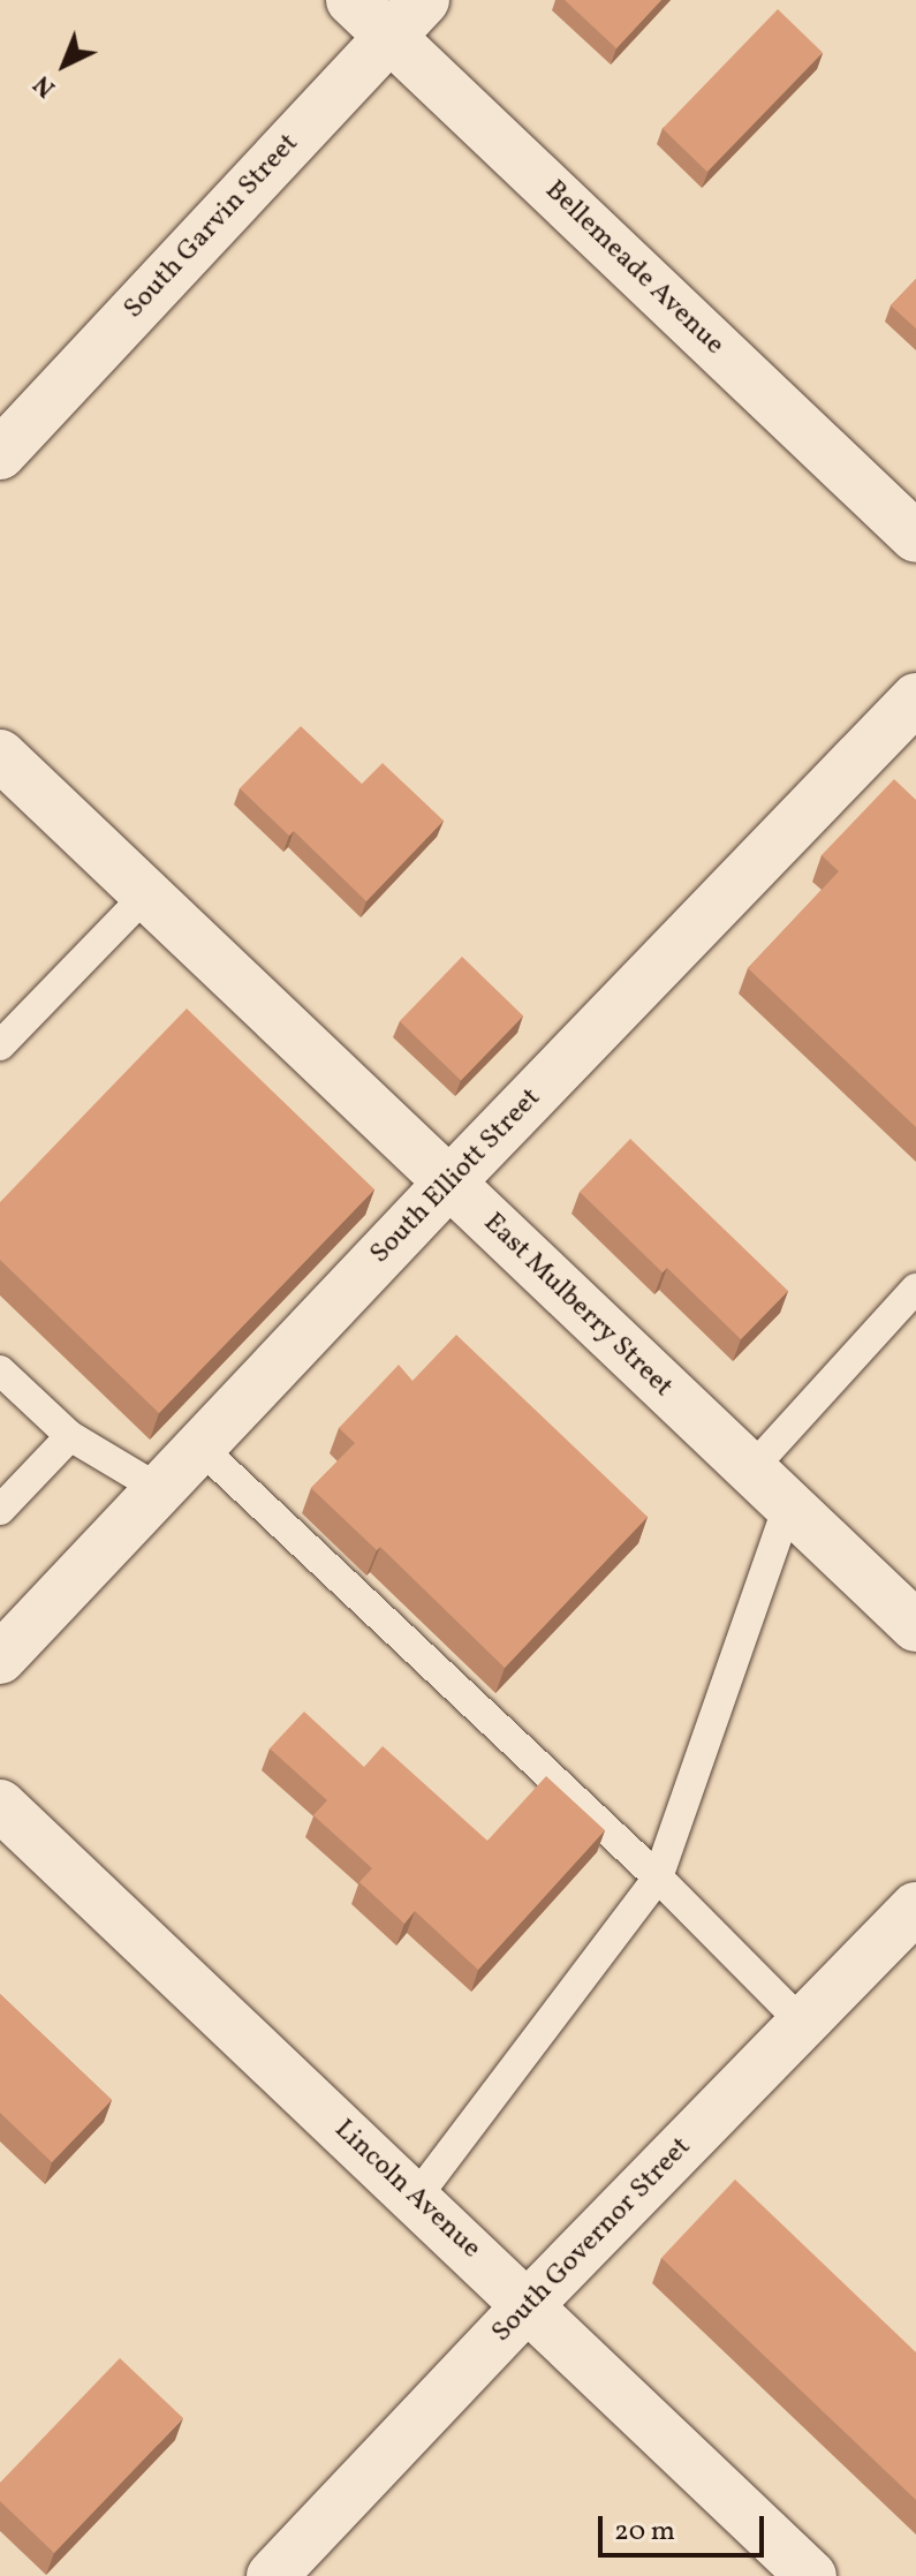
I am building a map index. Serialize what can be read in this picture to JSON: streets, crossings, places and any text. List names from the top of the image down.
{
  "streets": {
    "street": [
      "South Garvin Street",
      "Bellemeade Avenue",
      "South Elliott Street",
      "East Mulberry Street",
      "Lincoln Avenue",
      "South Governor Street"
    ]
  },
  "crossings": [
    ["South Garvin Street", "Bellemeade Avenue"],
    ["South Elliott Street", "East Mulberry Street"],
    ["Lincoln Avenue", "South Governor Street"]
  ],
  "scale_bar": "20 m",
  "north": "bottom left"
}
